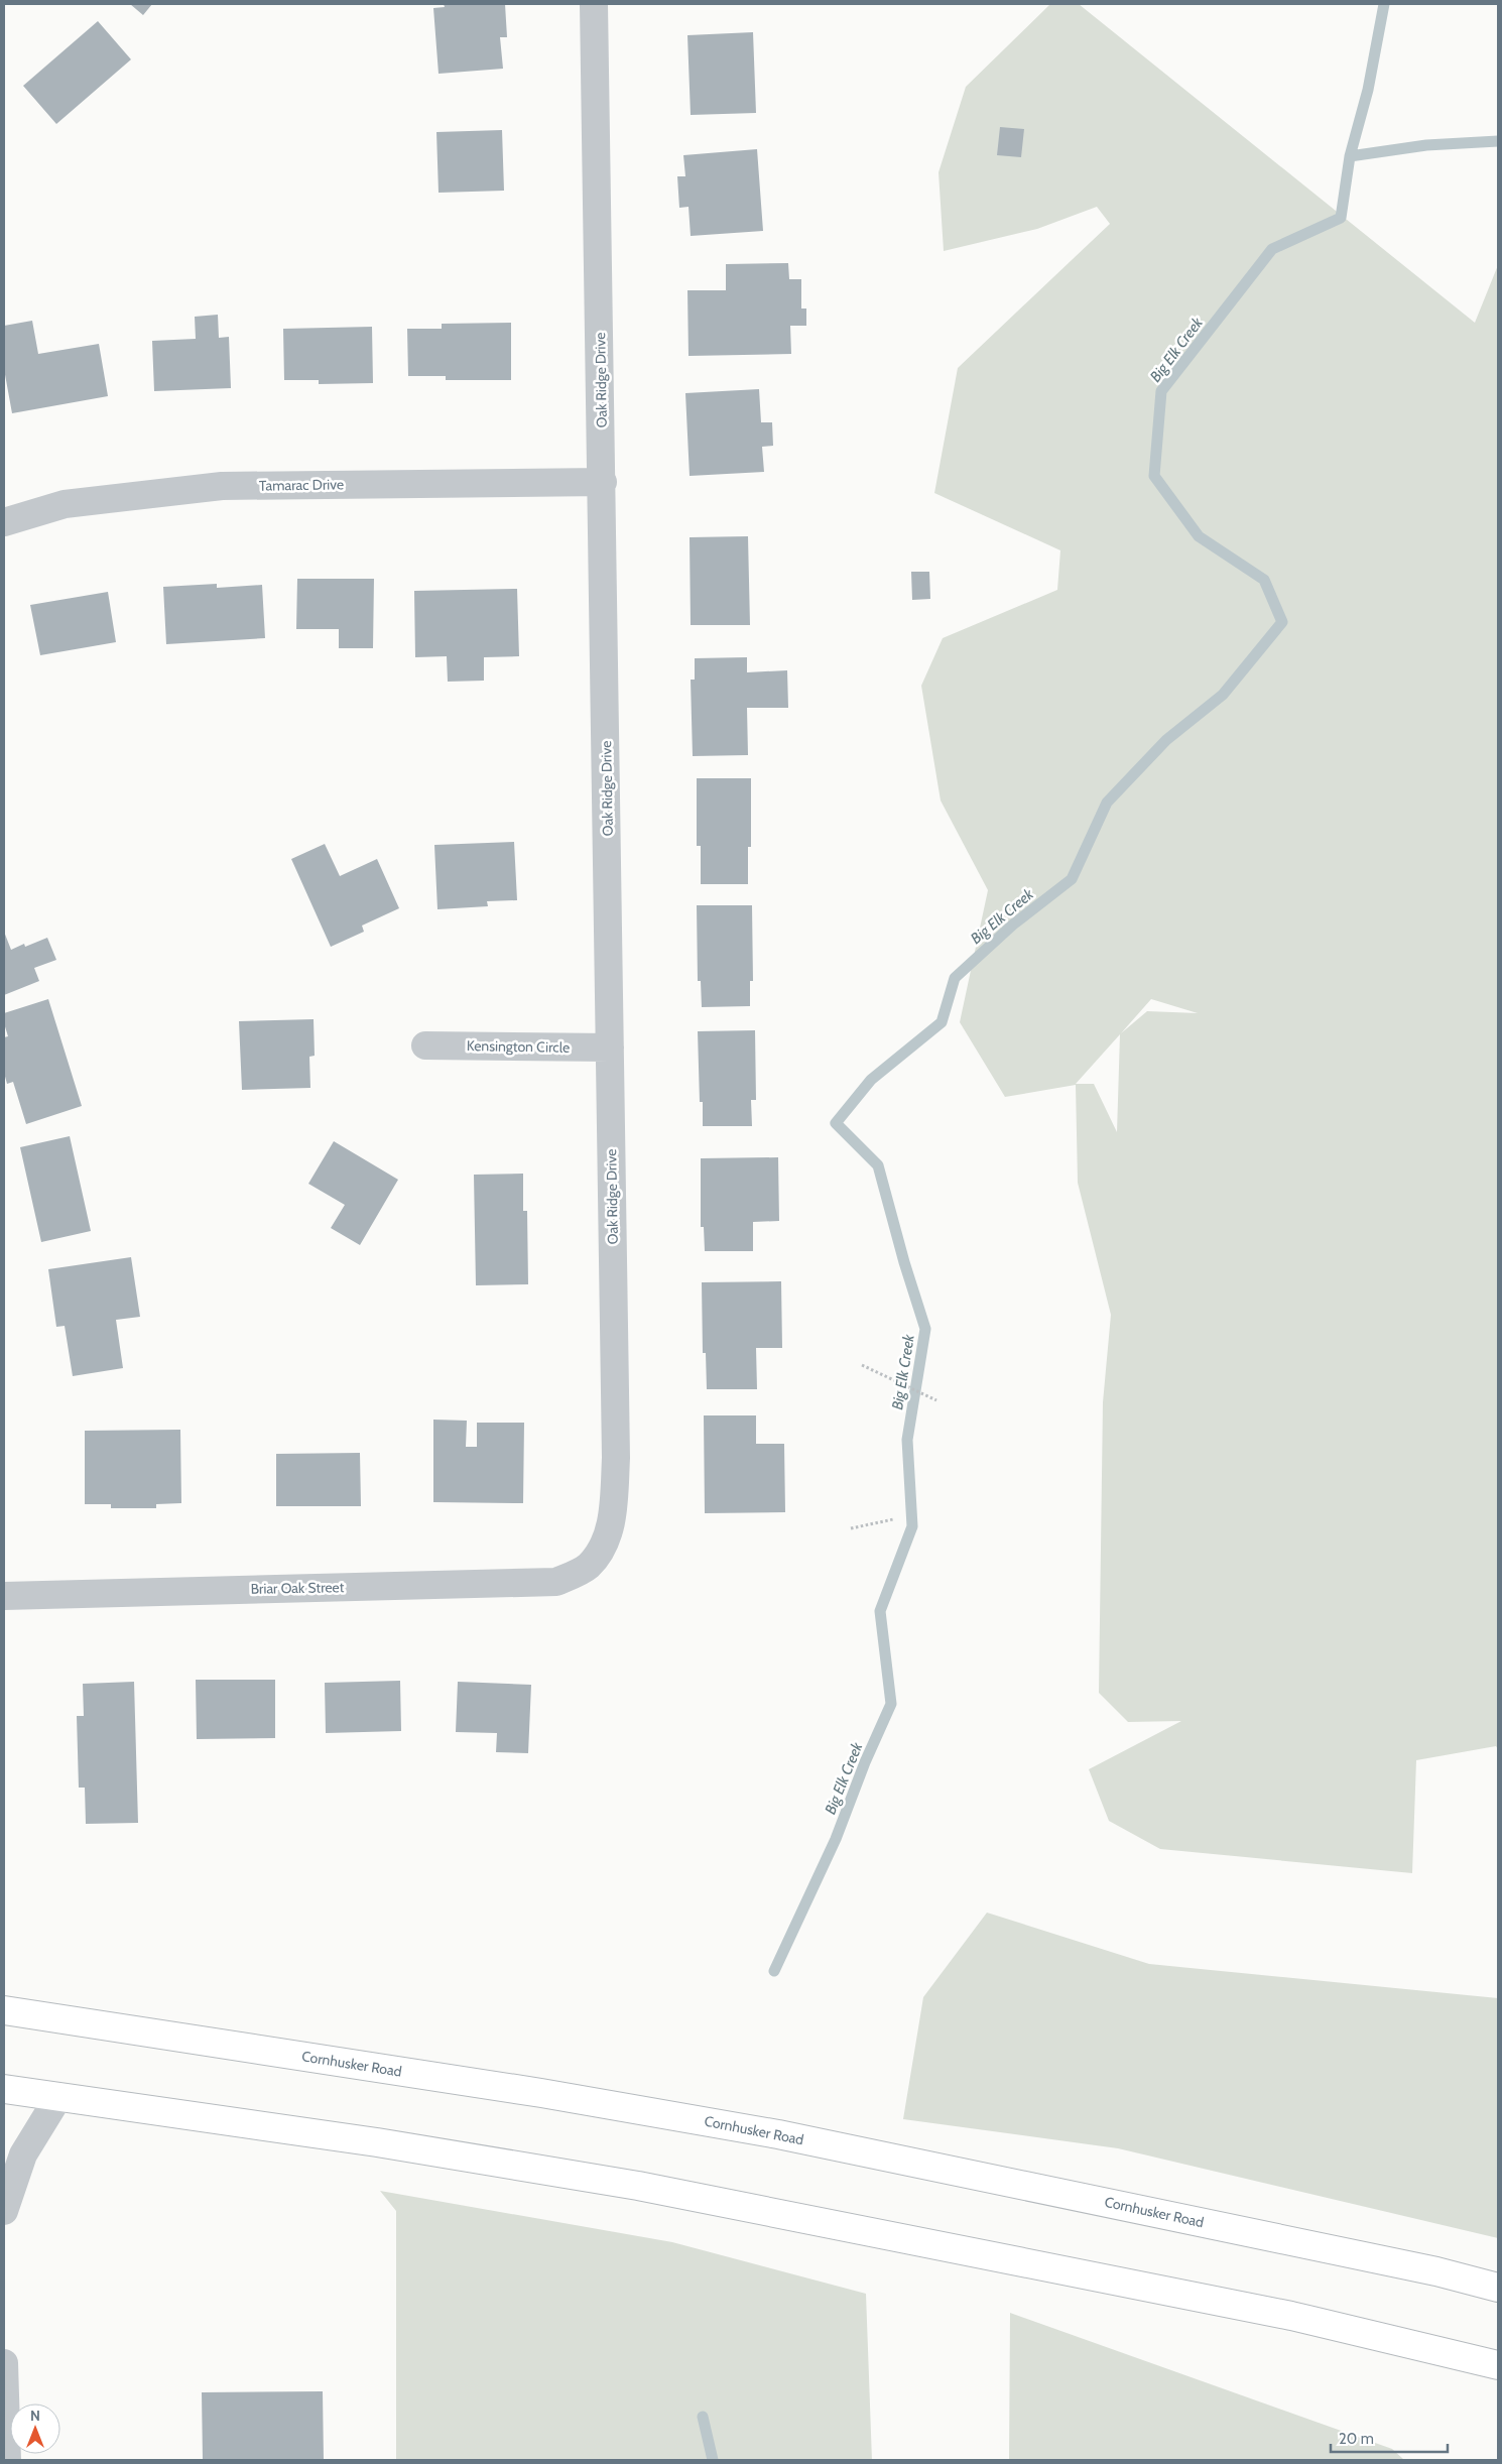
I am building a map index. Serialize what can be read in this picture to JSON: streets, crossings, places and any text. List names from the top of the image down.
{
  "streets": {
    "main road": ["Cornhusker Road"],
    "street": [
      "Oak Ridge Drive",
      "Tamarac Drive",
      "Kensington Circle",
      "Briar Oak Street"
    ]
  },
  "crossings": [
    ["Oak Ridge Drive", "Tamarac Drive"],
    ["Oak Ridge Drive", "Kensington Circle"],
    ["Oak Ridge Drive", "Briar Oak Street"]
  ],
  "water": ["Big Elk Creek"],
  "scale_bar": "20 m",
  "north": "top"
}
